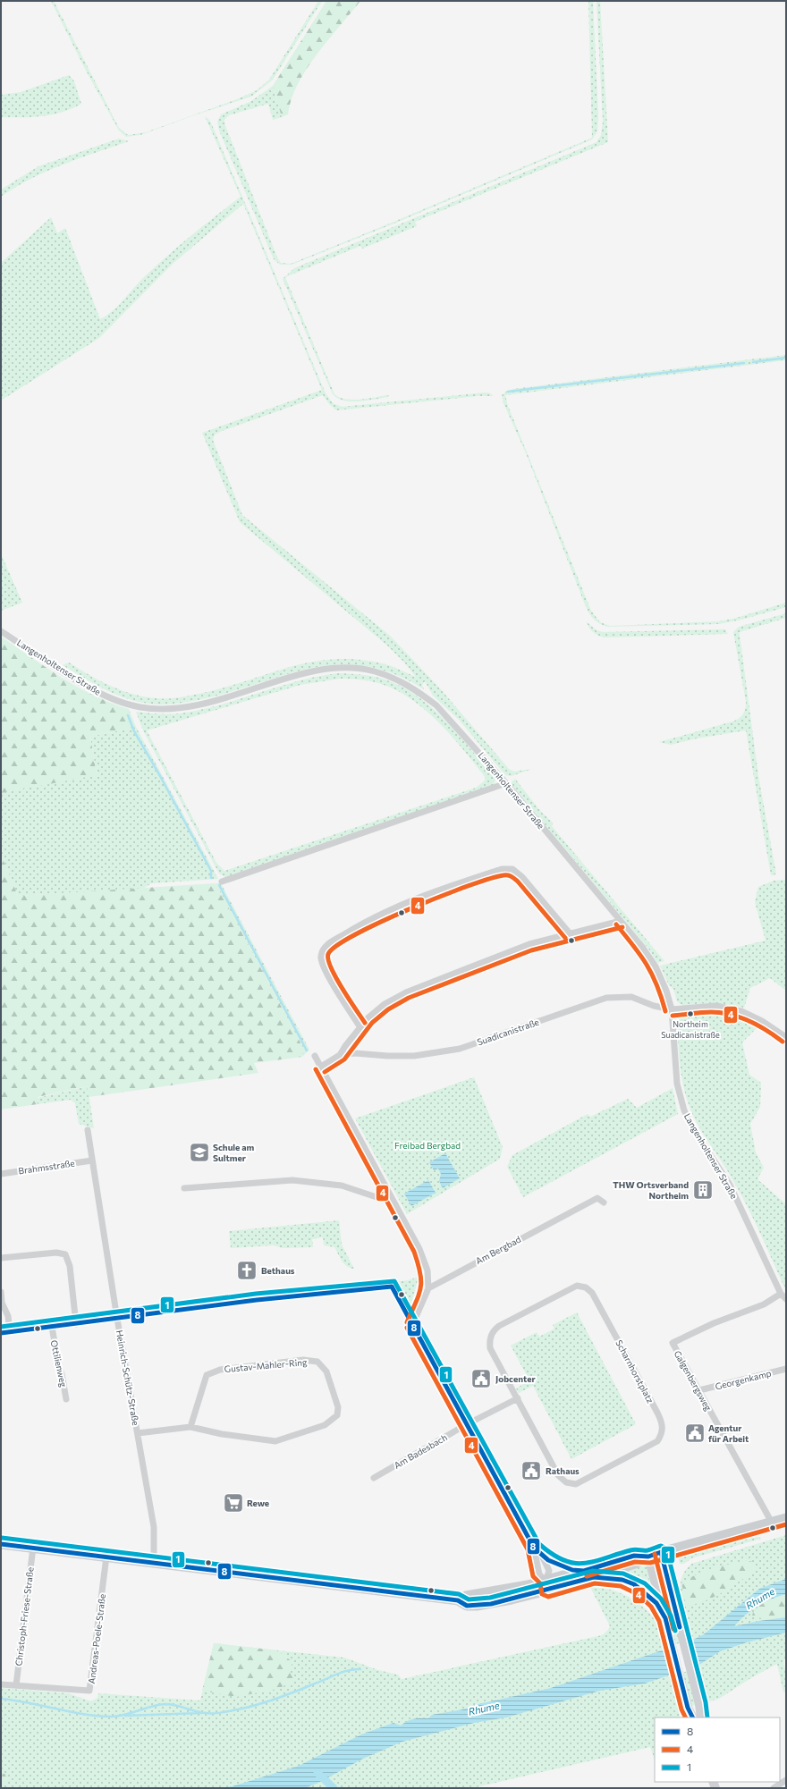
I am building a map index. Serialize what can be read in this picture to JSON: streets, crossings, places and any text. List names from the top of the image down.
{
  "streets": {
    "street": [
      "Langenholtenser Straße",
      "Suadicanistraße",
      "Brahmsstraße",
      "Am Bergbad",
      "Ottilienweg",
      "Gustav-Mahler-Ring",
      "Scharnhorstplatz",
      "Heinrich-Schütz-Straße",
      "Georgenkamp",
      "Galgenbergsweg",
      "Am Badesbach",
      "Christoph-Friese-Straße",
      "Andreas-Poele-Straße"
    ]
  },
  "crossings": [
    ["Langenholtenser Straße", "Suadicanistraße"],
    ["Langenholtenser Straße", "Galgenbergsweg"],
    ["Brahmsstraße", "Heinrich-Schütz-Straße"],
    ["Ottilienweg", "Heinrich-Schütz-Straße"],
    ["Gustav-Mahler-Ring", "Heinrich-Schütz-Straße"],
    ["Georgenkamp", "Galgenbergsweg"],
    ["Christoph-Friese-Straße", "Andreas-Poele-Straße"]
  ],
  "water": ["Rhume"],
  "parks": ["Freibad Bergbad"],
  "places": {
    "other": ["Northeim Suadicanistraße"],
    "school or university": ["Schule am Sultmer"],
    "building": ["THW Ortsverband Northeim"],
    "church": ["Bethaus"],
    "public building": ["Jobcenter", "Agentur für Arbeit", "Rathaus"],
    "supermarket": ["Rewe"]
  },
  "lines": ["transit line 4", "transit line 1", "transit line 8"],
  "legend": ["8", "4", "1"]
}
